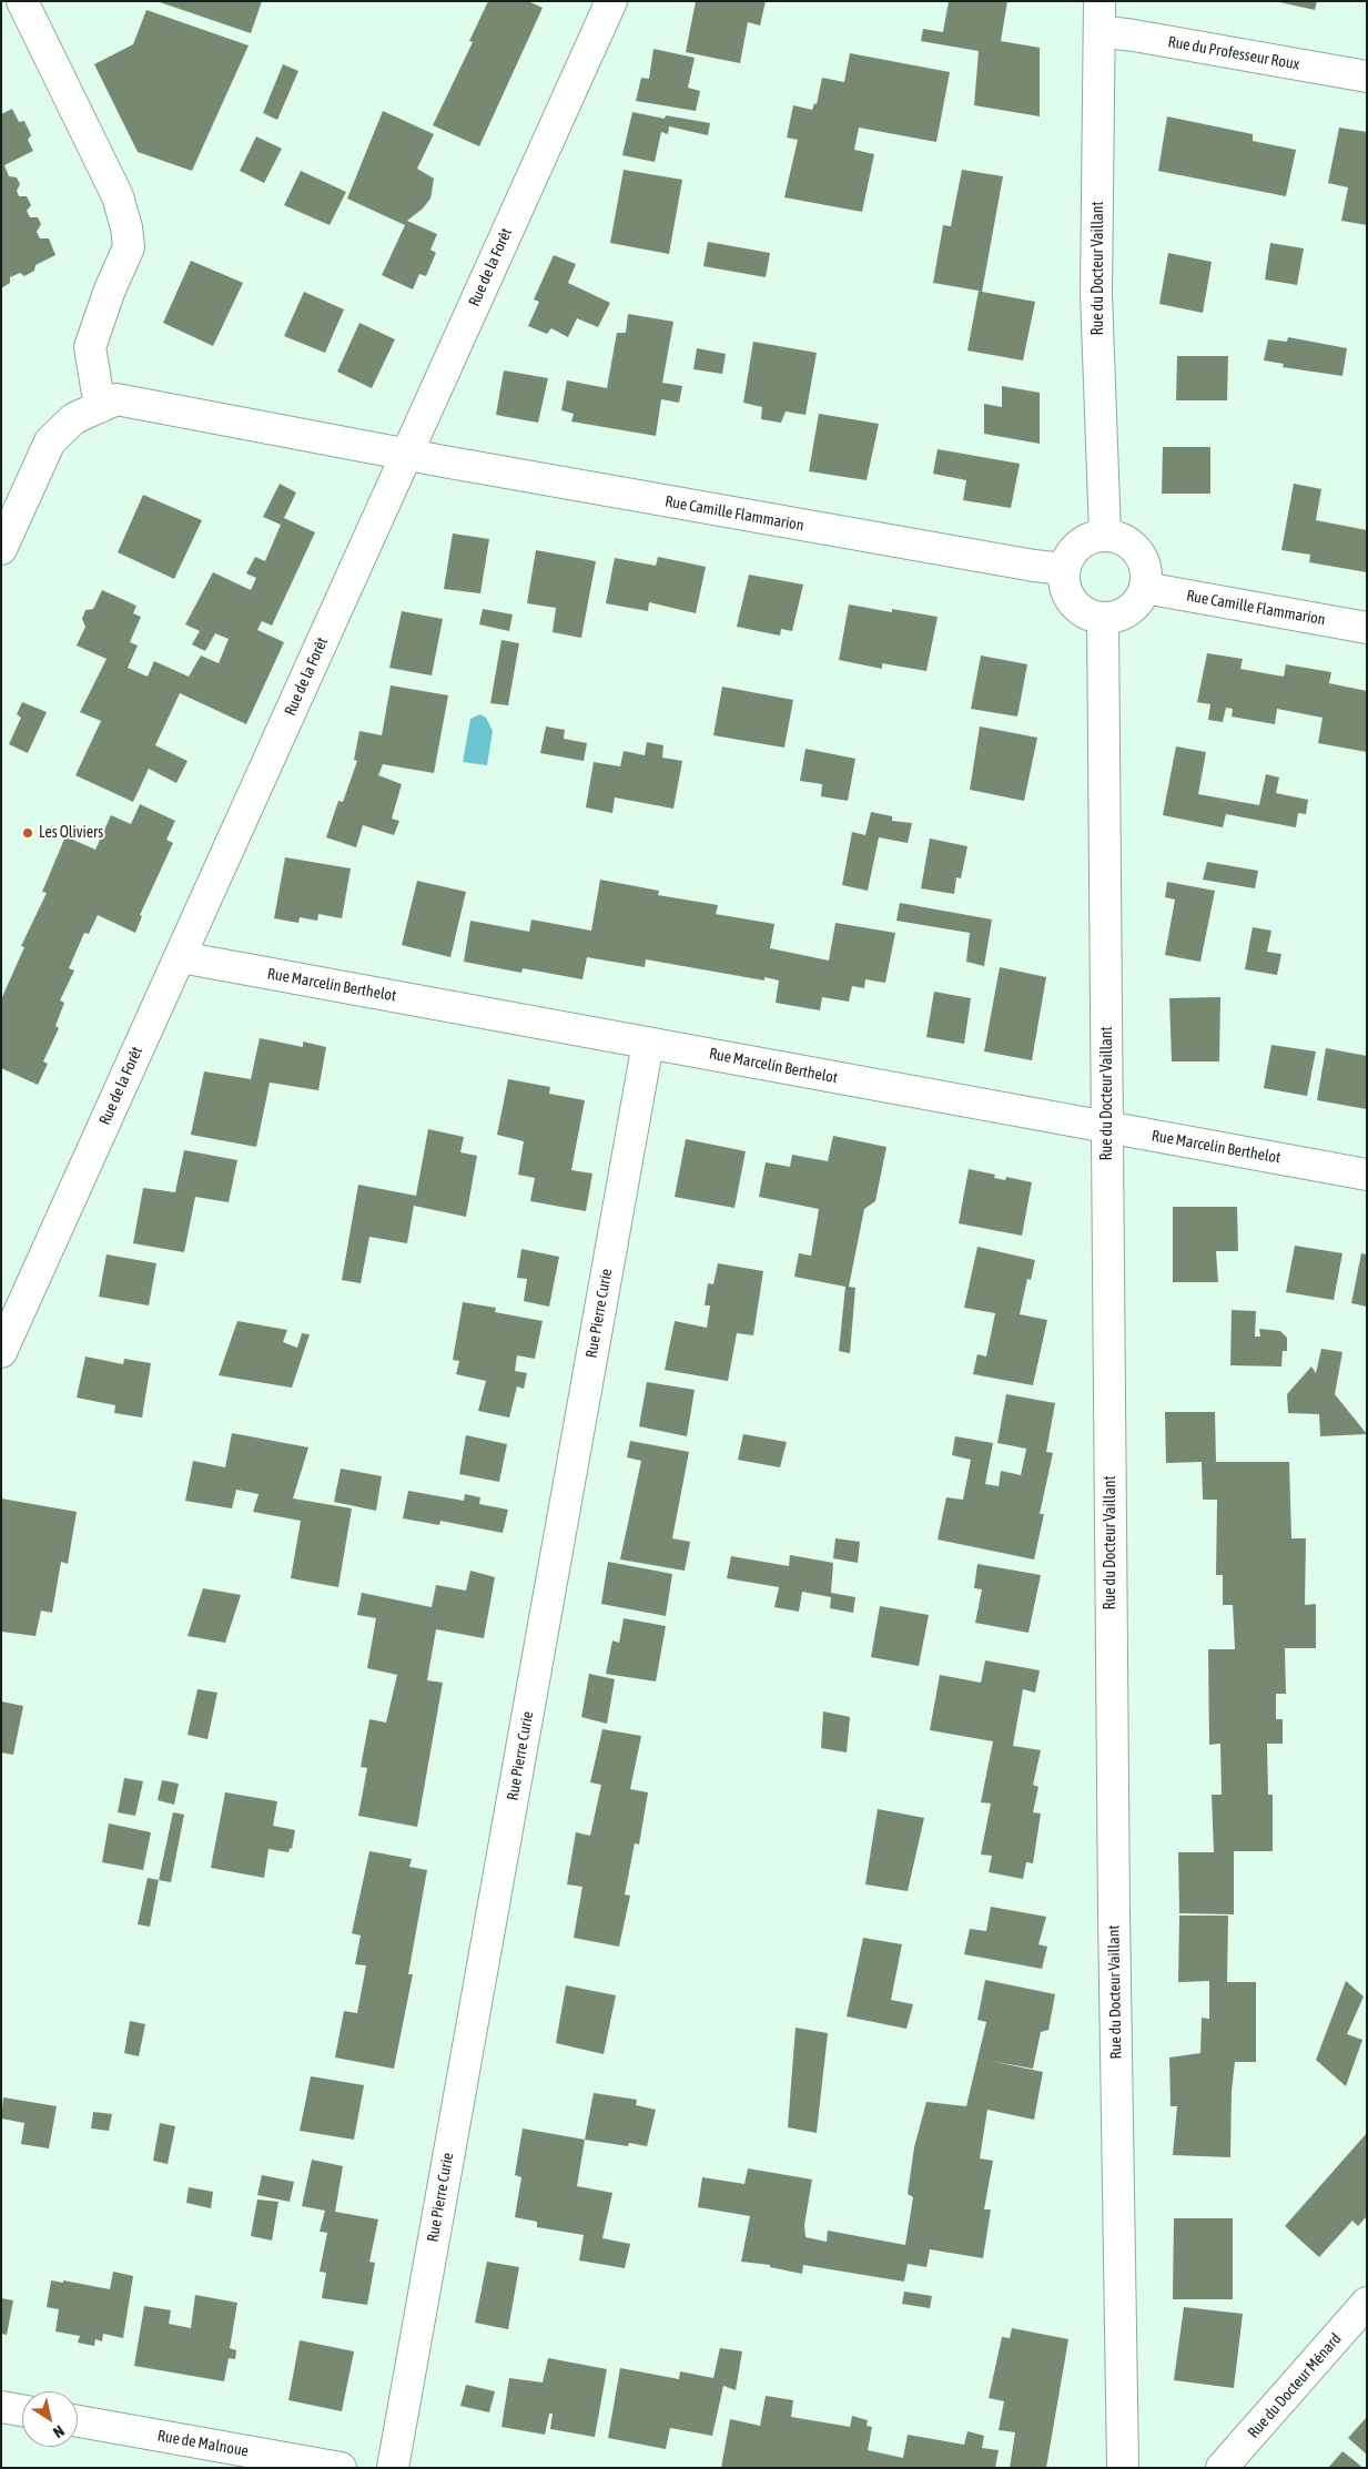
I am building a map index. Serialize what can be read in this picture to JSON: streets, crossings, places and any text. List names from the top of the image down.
{
  "streets": {
    "street": [
      "Rue du Professeur Roux",
      "Rue de la Forêt",
      "Rue du Docteur Vaillant",
      "Rue Camille Flammarion",
      "Rue Marcelin Berthelot",
      "Rue Pierre Curie",
      "Rue du Docteur Ménard",
      "Rue de Malnoue"
    ]
  },
  "crossings": [
    ["Rue du Professeur Roux", "Rue du Docteur Vaillant"],
    ["Rue de la Forêt", "Rue Camille Flammarion"],
    ["Rue de la Forêt", "Rue Marcelin Berthelot"],
    ["Rue du Docteur Vaillant", "Rue Camille Flammarion"],
    ["Rue du Docteur Vaillant", "Rue Marcelin Berthelot"],
    ["Rue Marcelin Berthelot", "Rue Pierre Curie"]
  ],
  "places": ["Les Oliviers"],
  "north": "bottom right"
}
